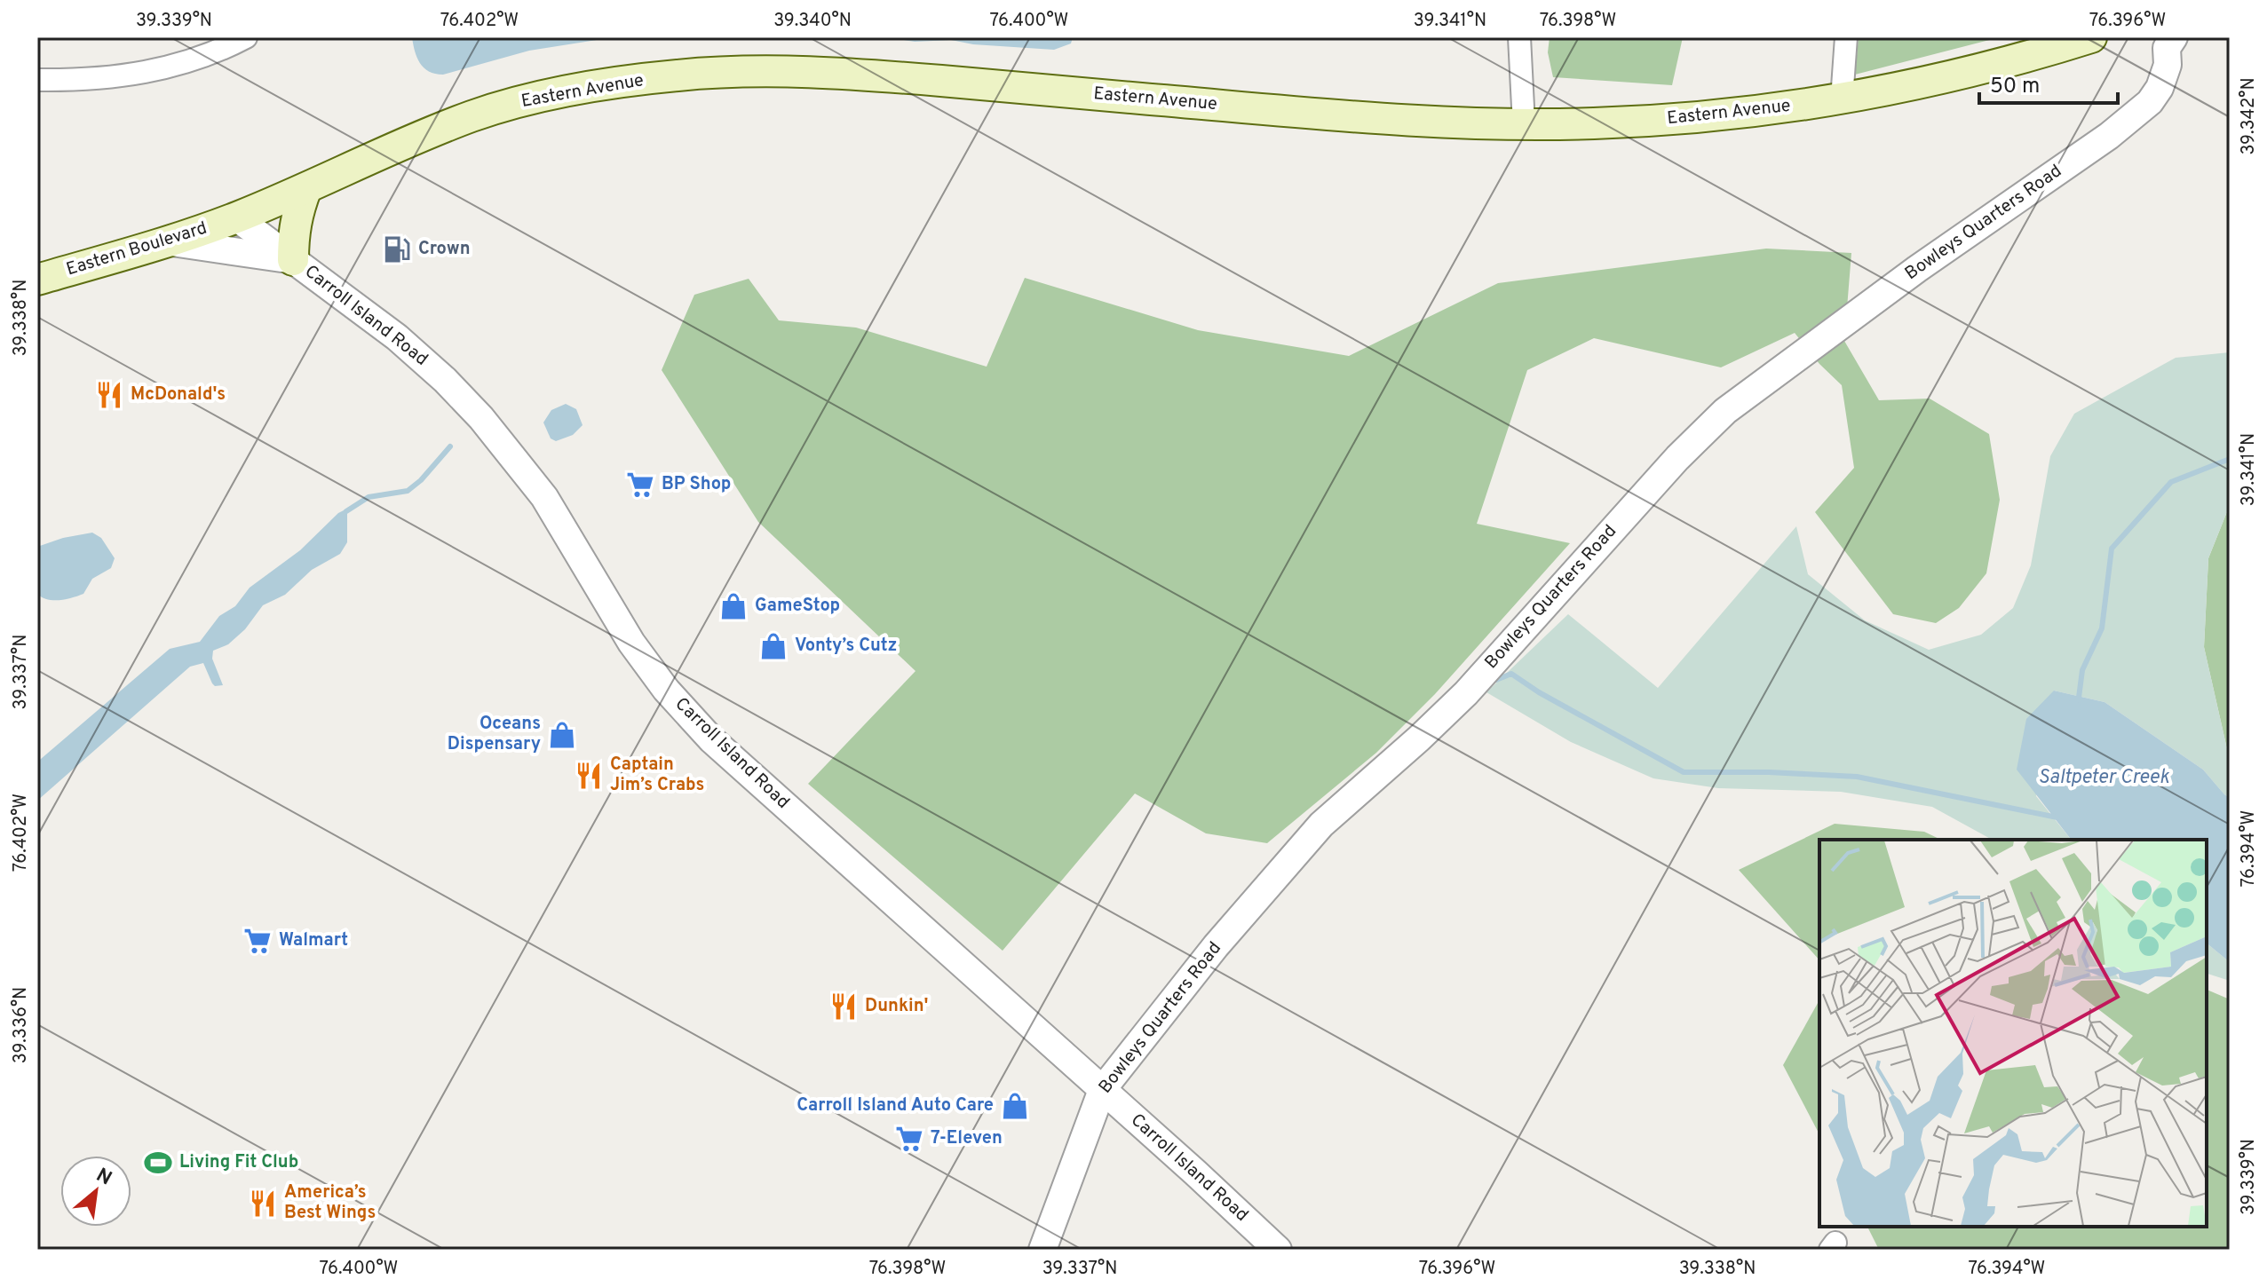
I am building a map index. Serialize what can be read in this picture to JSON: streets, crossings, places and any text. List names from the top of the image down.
{
  "streets": {
    "main road": ["Eastern Avenue", "Eastern Boulevard"],
    "street": ["Bowleys Quarters Road", "Carroll Island Road"]
  },
  "crossings": [
    ["Eastern Avenue", "Eastern Boulevard"],
    ["Eastern Avenue", "Carroll Island Road"],
    ["Bowleys Quarters Road", "Carroll Island Road"],
    ["Eastern Boulevard", "Carroll Island Road"]
  ],
  "water": ["Saltpeter Creek"],
  "places": {
    "fuel station": ["Crown"],
    "restaurant": [
      "McDonald's",
      "Captain Jim’s Crabs",
      "Dunkin'",
      "America’s Best Wings"
    ],
    "supermarket": ["BP Shop", "Walmart", "7-Eleven"],
    "shop": [
      "GameStop",
      "Vonty’s Cutz",
      "Oceans Dispensary",
      "Carroll Island Auto Care"
    ],
    "sports": ["Living Fit Club"]
  },
  "scale_bar": "50 m",
  "north": "top right",
  "coordinates": [
    "39.339°N",
    "76.402°W",
    "39.340°N",
    "76.400°W",
    "39.341°N",
    "76.398°W",
    "76.396°W",
    "39.342°N",
    "39.338°N",
    "39.337°N",
    "76.394°W",
    "39.336°N"
  ]
}
